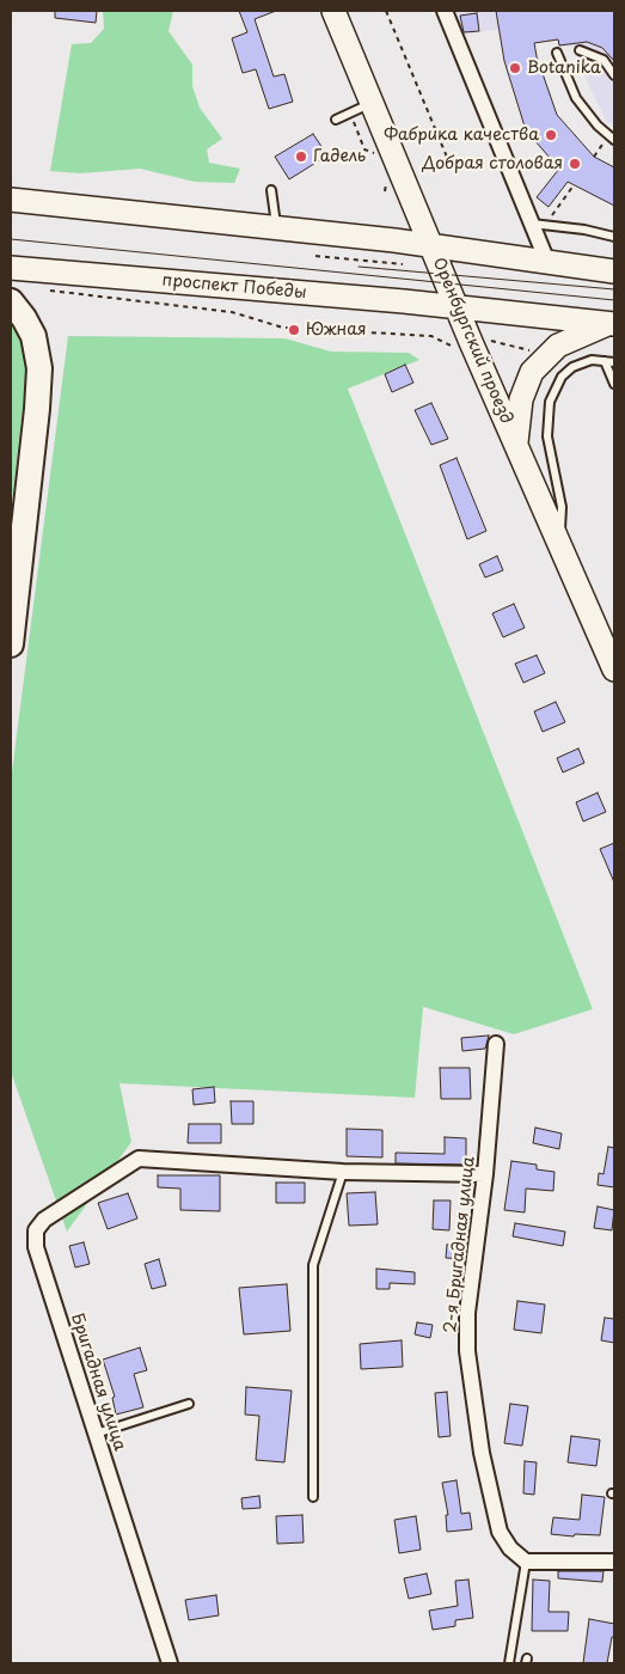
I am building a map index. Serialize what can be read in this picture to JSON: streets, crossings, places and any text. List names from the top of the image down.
{
  "streets": {
    "main road": ["проспект Победы", "Оренбургский проезд"],
    "street": ["2-я Бригадная улица", "Бригадная улица"]
  },
  "crossings": [
    ["проспект Победы", "Оренбургский проезд"]
  ],
  "places": [
    "Botanika",
    "Фабрика качества",
    "Гадель",
    "Добрая столовая",
    "Южная"
  ]
}
